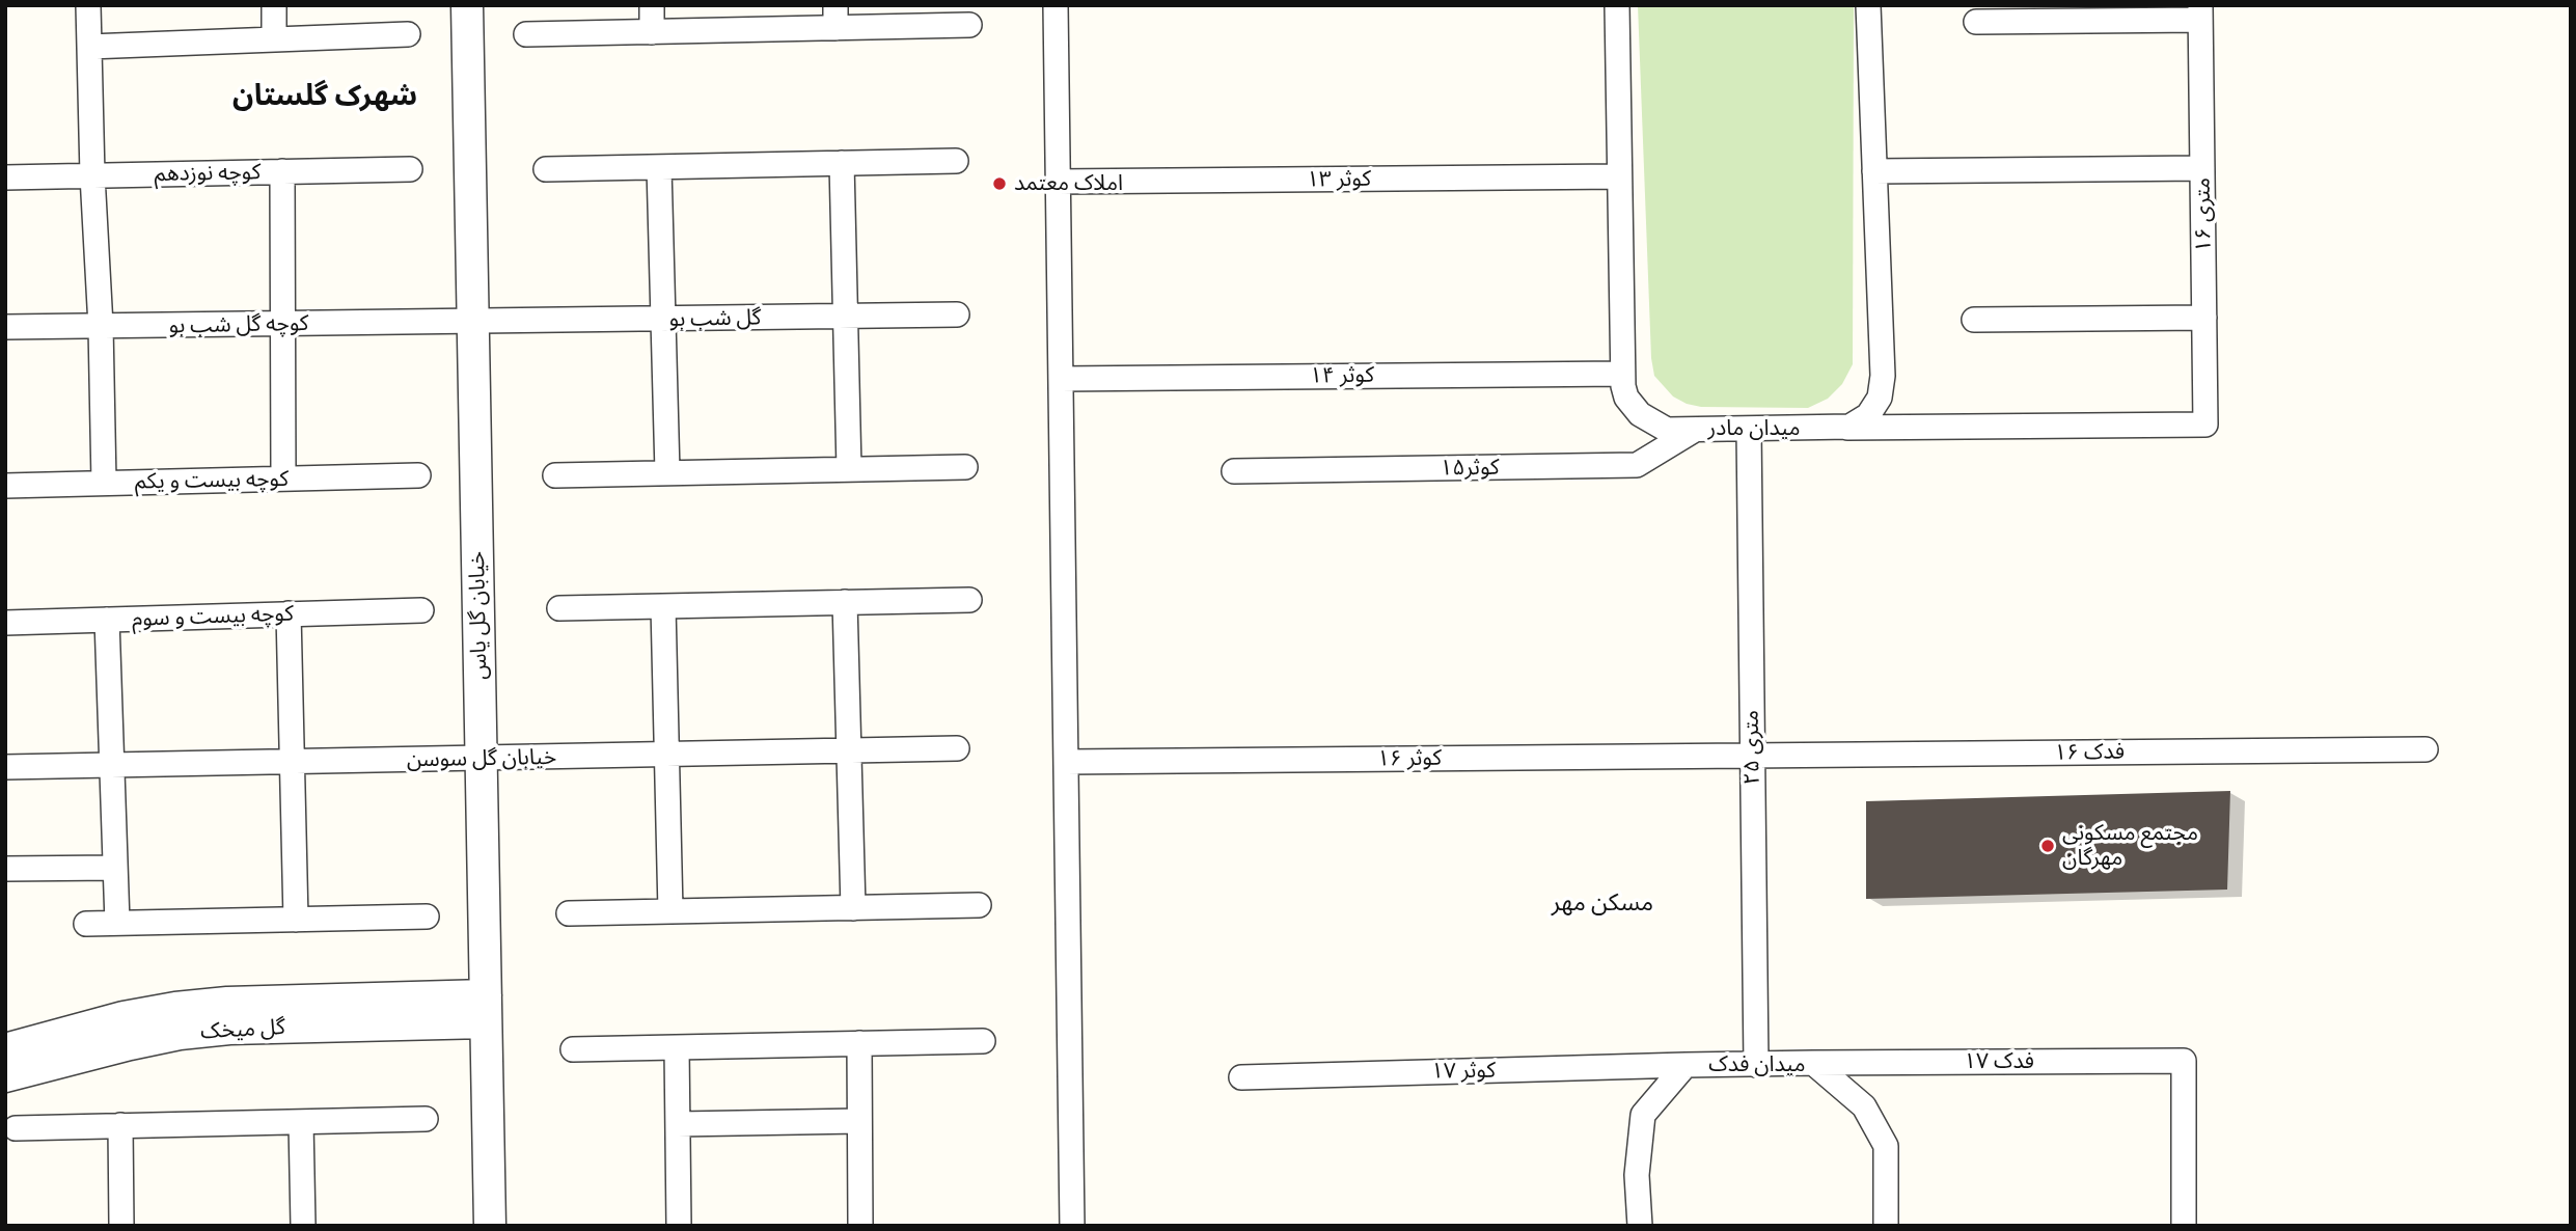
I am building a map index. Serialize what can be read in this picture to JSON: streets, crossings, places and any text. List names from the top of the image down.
{
  "streets": {
    "street": [
      "کوچه نوزدهم",
      "کوثر ۱۳",
      "۱۶ متری",
      "گل شب بو",
      "کوچه گل شب بو",
      "کوثر ۱۴",
      "میدان مادر",
      "کوثر۱۵",
      "کوچه بیست و یکم",
      "خیابان گل یاس",
      "کوچه بیست و سوم",
      "۲۵ متری",
      "فدک ۱۶",
      "خیابان گل سوسن",
      "کوثر ۱۶",
      "گل میخک",
      "فدک ۱۷",
      "میدان فدک",
      "کوثر ۱۷"
    ]
  },
  "crossings": [
    ["کوثر ۱۳", "میدان مادر"],
    ["۱۶ متری", "میدان مادر"],
    ["گل شب بو", "کوچه گل شب بو"],
    ["گل شب بو", "خیابان گل یاس"],
    ["کوچه گل شب بو", "خیابان گل یاس"],
    ["کوثر ۱۴", "میدان مادر"],
    ["میدان مادر", "کوثر۱۵"],
    ["میدان مادر", "۲۵ متری"],
    ["خیابان گل یاس", "خیابان گل سوسن"],
    ["خیابان گل یاس", "گل میخک"],
    ["۲۵ متری", "فدک ۱۶"],
    ["۲۵ متری", "کوثر ۱۶"],
    ["۲۵ متری", "میدان فدک"],
    ["فدک ۱۶", "کوثر ۱۶"],
    ["فدک ۱۷", "میدان فدک"],
    ["میدان فدک", "کوثر ۱۷"]
  ],
  "districts": ["شهرک گلستان", "مسکن مهر"],
  "places": ["املاک معتمد", "مجتمع مسکونی مهرگان"]
}
